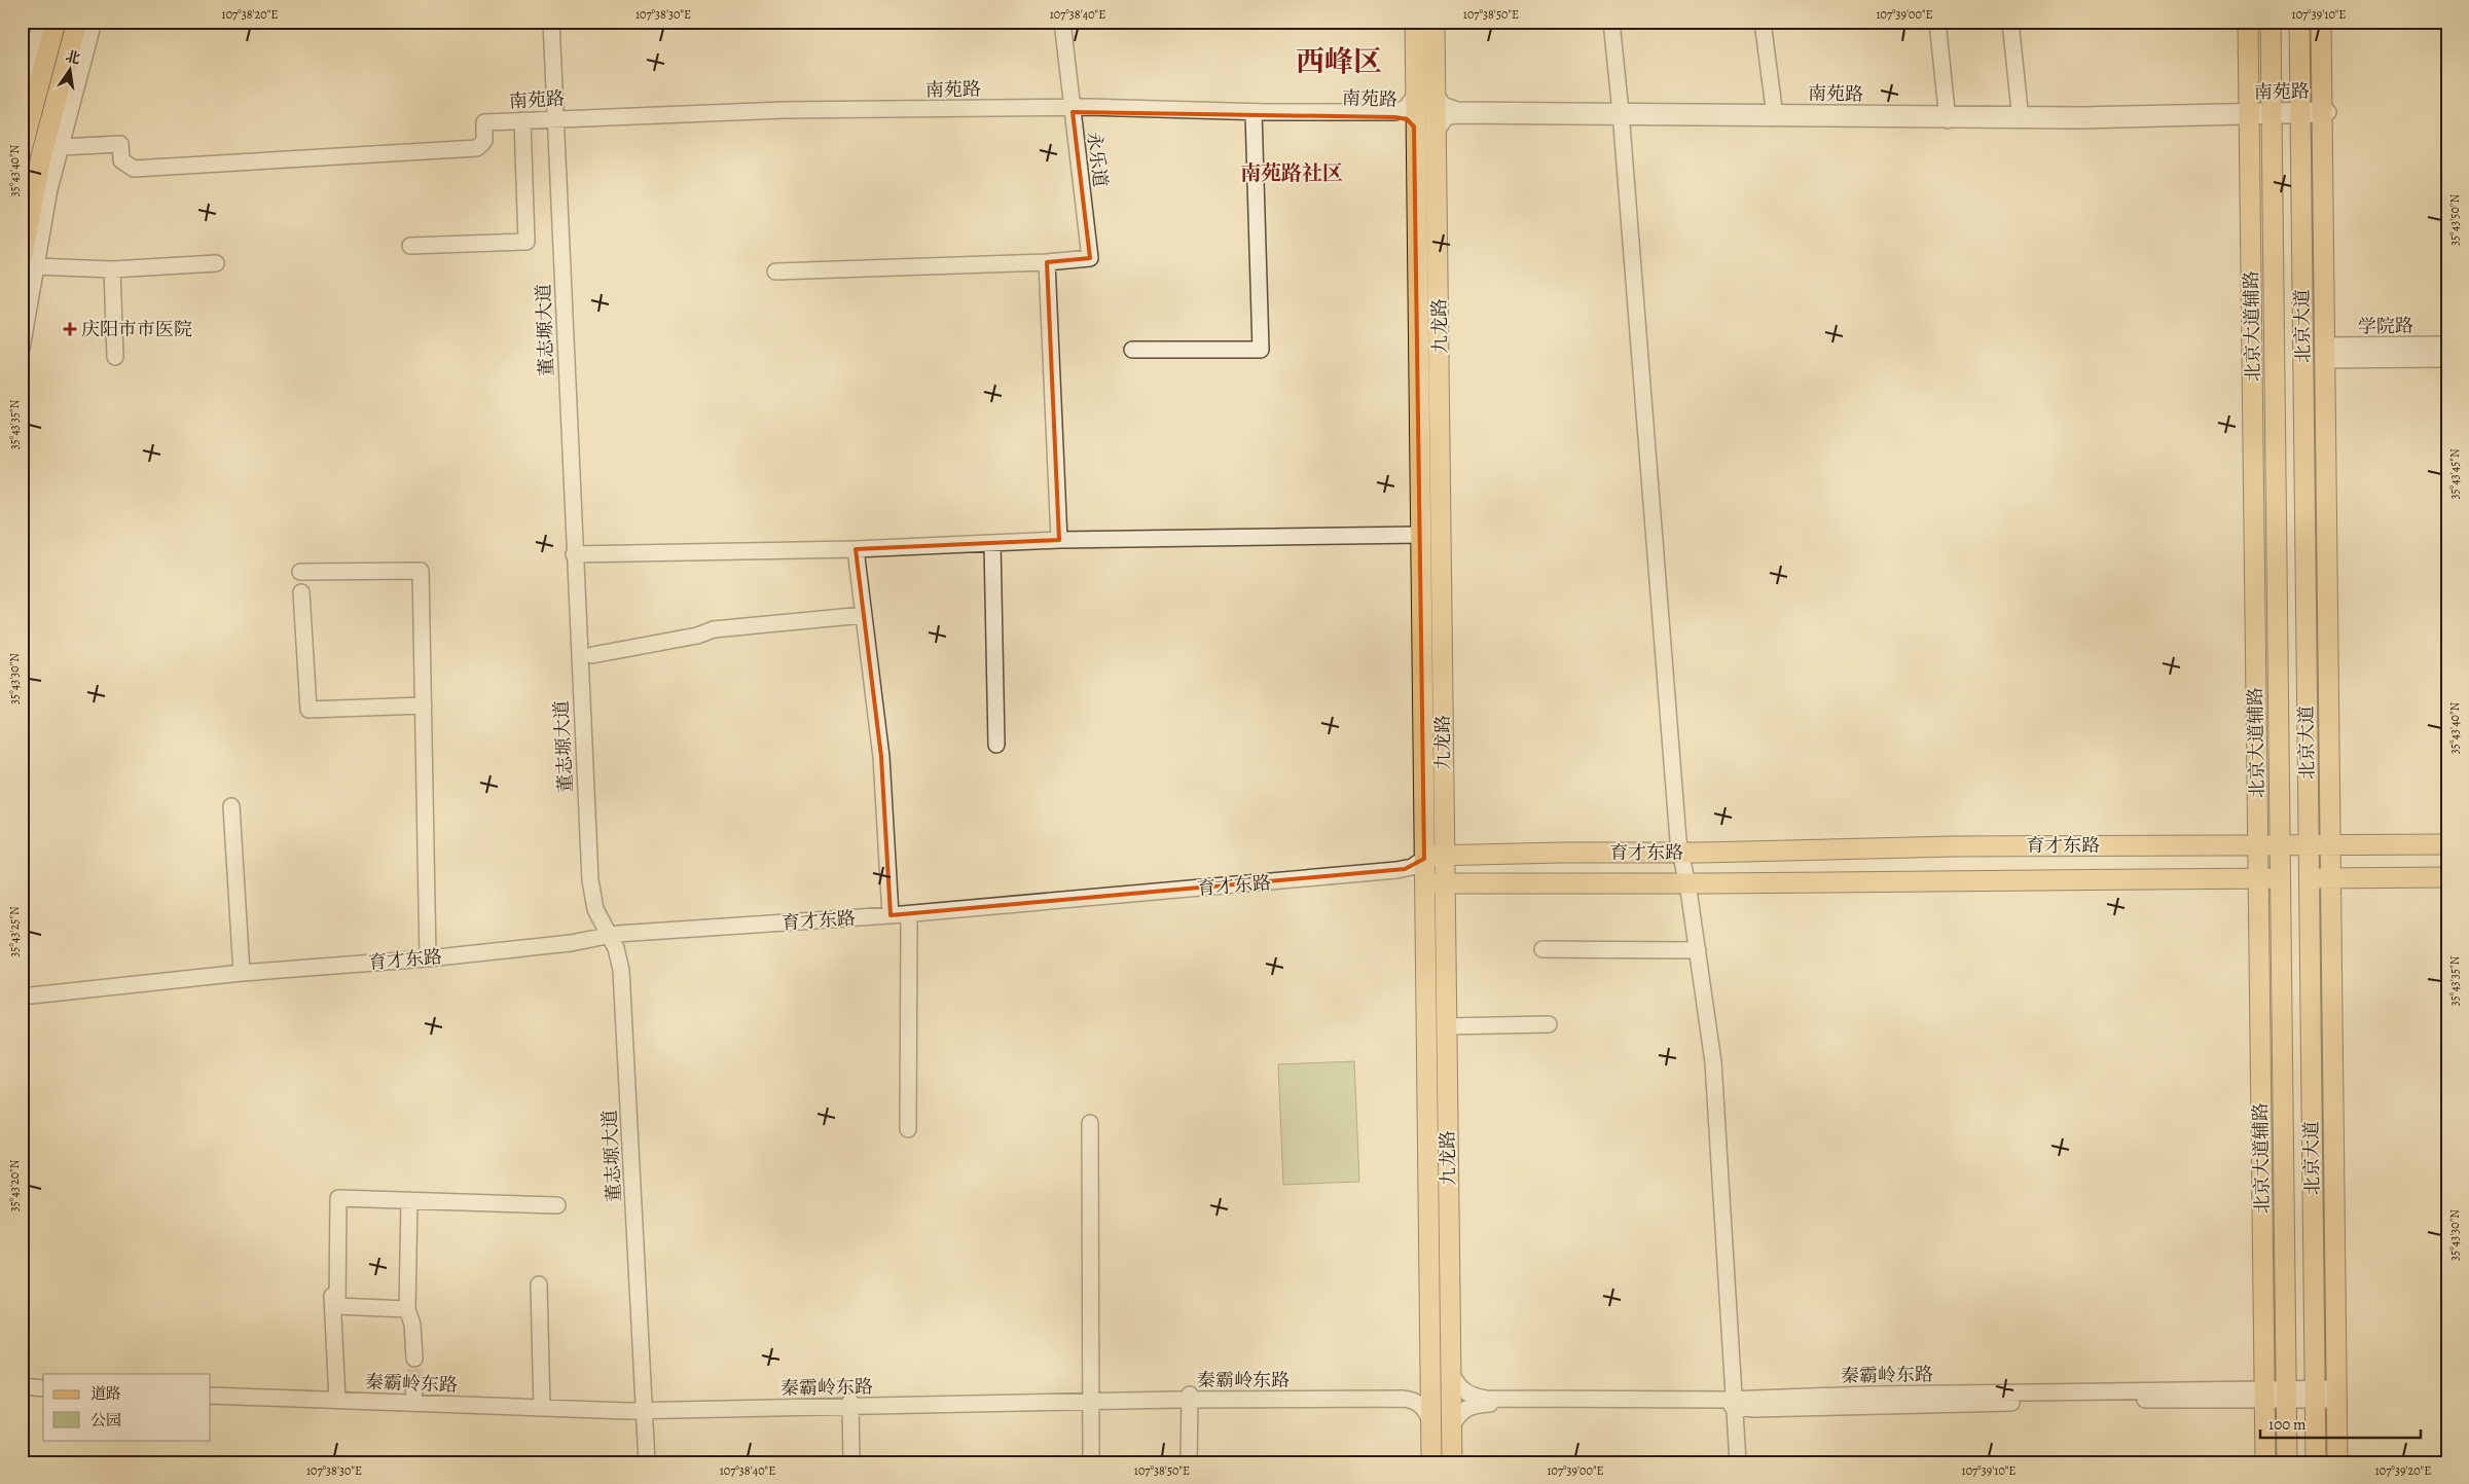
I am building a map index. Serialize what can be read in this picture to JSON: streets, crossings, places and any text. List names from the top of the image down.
{
  "streets": {
    "main road": [
      "九龙路",
      "北京大道辅路",
      "北京大道",
      "育才东路"
    ],
    "street": [
      "南苑路",
      "永乐道",
      "学院路",
      "董志塬大道",
      "秦霸岭东路"
    ]
  },
  "crossings": [
    ["南苑路", "永乐道"],
    ["南苑路", "九龙路"],
    ["南苑路", "北京大道辅路"],
    ["南苑路", "北京大道"],
    ["南苑路", "董志塬大道"],
    ["九龙路", "育才东路"],
    ["九龙路", "秦霸岭东路"],
    ["北京大道辅路", "育才东路"],
    ["北京大道辅路", "秦霸岭东路"],
    ["北京大道", "育才东路"],
    ["北京大道", "秦霸岭东路"],
    ["董志塬大道", "育才东路"],
    ["董志塬大道", "秦霸岭东路"]
  ],
  "districts": ["西峰区", "南苑路社区"],
  "places": {
    "health": ["庆阳市市医院"]
  },
  "legend": ["道路", "公园"],
  "scale_bar": "100 m",
  "north": "top",
  "coordinates": [
    "107°38'20\"E",
    "107°38'30\"E",
    "107°38'40\"E",
    "107°38'50\"E",
    "107°39'00\"E",
    "107°39'10\"E",
    "35°43'40\"N",
    "35°43'50\"N",
    "35°43'35\"N",
    "35°43'45\"N",
    "35°43'30\"N",
    "35°43'25\"N",
    "35°43'20\"N",
    "107°39'20\"E"
  ]
}
